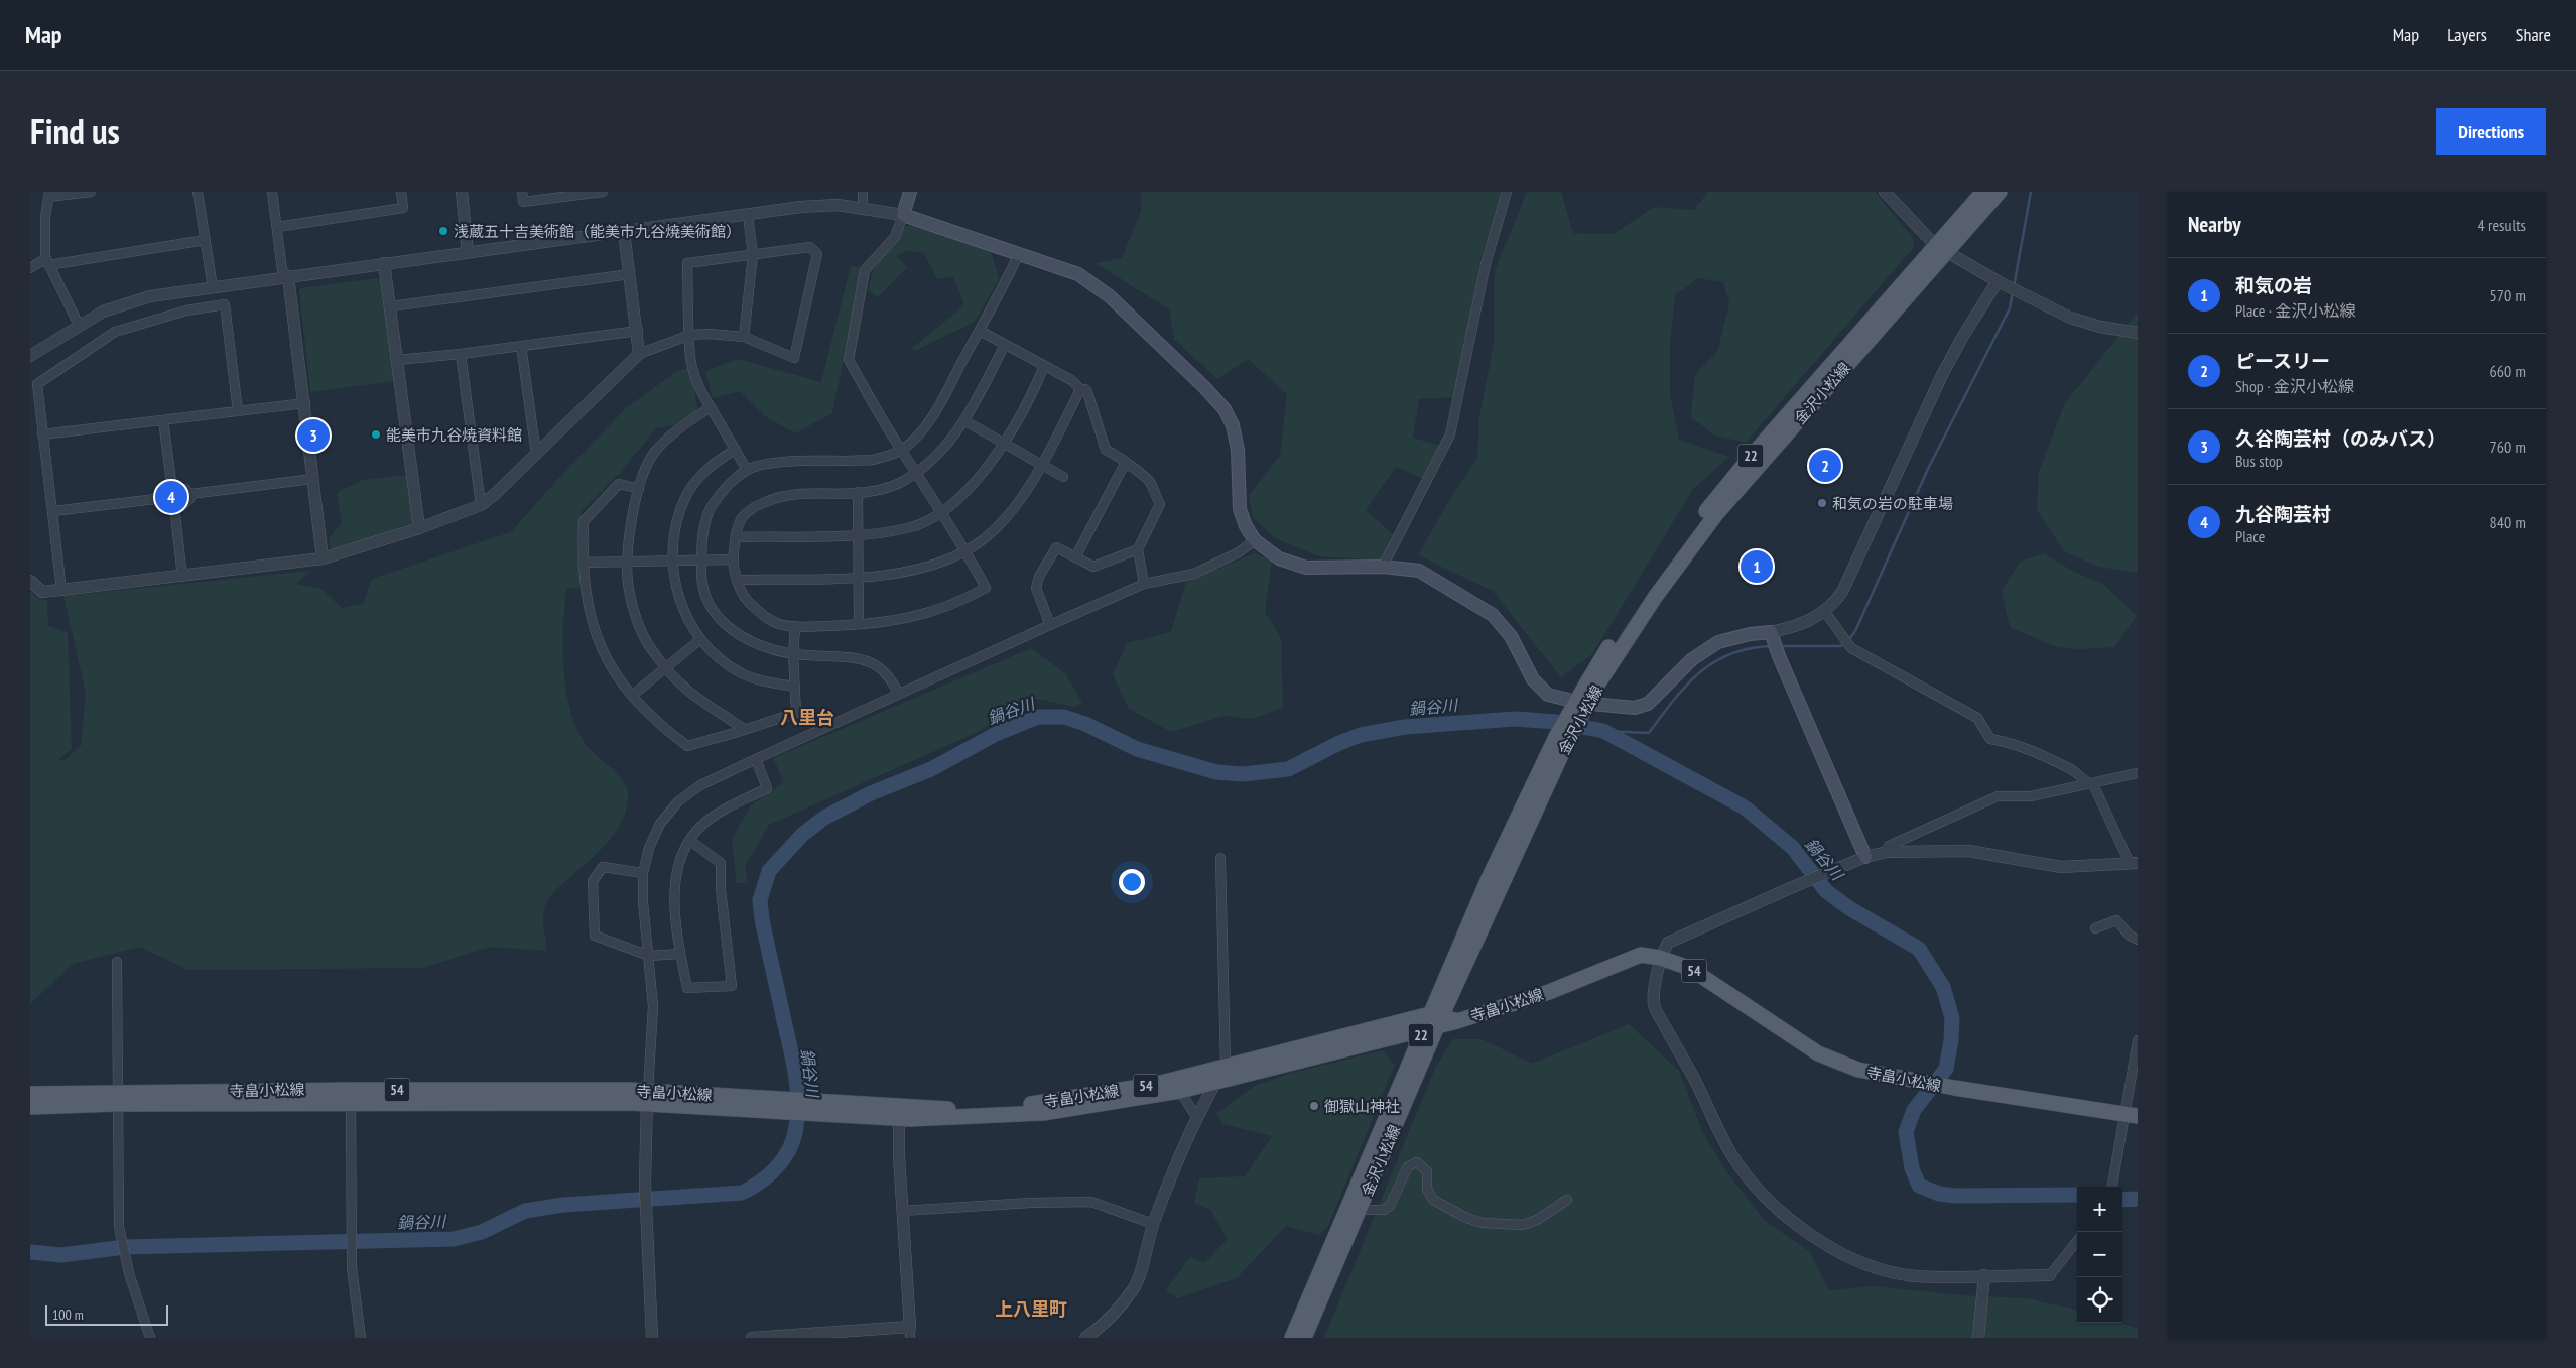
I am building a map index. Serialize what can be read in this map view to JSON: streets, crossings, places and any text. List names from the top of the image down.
{
  "streets": {
    "main road": [
      "金沢小松線",
      "22",
      "54",
      "寺畠小松線"
    ]
  },
  "crossings": [
    ["金沢小松線", "寺畠小松線"]
  ],
  "districts": ["八里台", "上八里町"],
  "water": ["鍋谷川"],
  "places": [
    "浅蔵五十吉美術館（能美市九谷焼美術館）",
    "能美市九谷焼資料館",
    "和気の岩の駐車場",
    "御獄山神社"
  ],
  "scale_bar": "100 m",
  "page": {
    "header": "Map",
    "nav": ["Map", "Layers", "Share"],
    "title": "Find us",
    "buttons": "Directions",
    "heading": ["Nearby", "4 results"],
    "list": [
      {
        "mark": "1",
        "name": "和気の岩",
        "note": "Place · 金沢小松線",
        "value": "570 m"
      },
      {
        "mark": "2",
        "name": "ピースリー",
        "note": "Shop · 金沢小松線",
        "value": "660 m"
      },
      {
        "mark": "3",
        "name": "久谷陶芸村（のみバス）",
        "note": "Bus stop",
        "value": "760 m"
      },
      {
        "mark": "4",
        "name": "九谷陶芸村",
        "note": "Place",
        "value": "840 m"
      }
    ],
    "pins": [
      "3",
      "2",
      "4",
      "1"
    ],
    "map_buttons": ["+", "−"],
    "scale": "100 m"
  }
}
